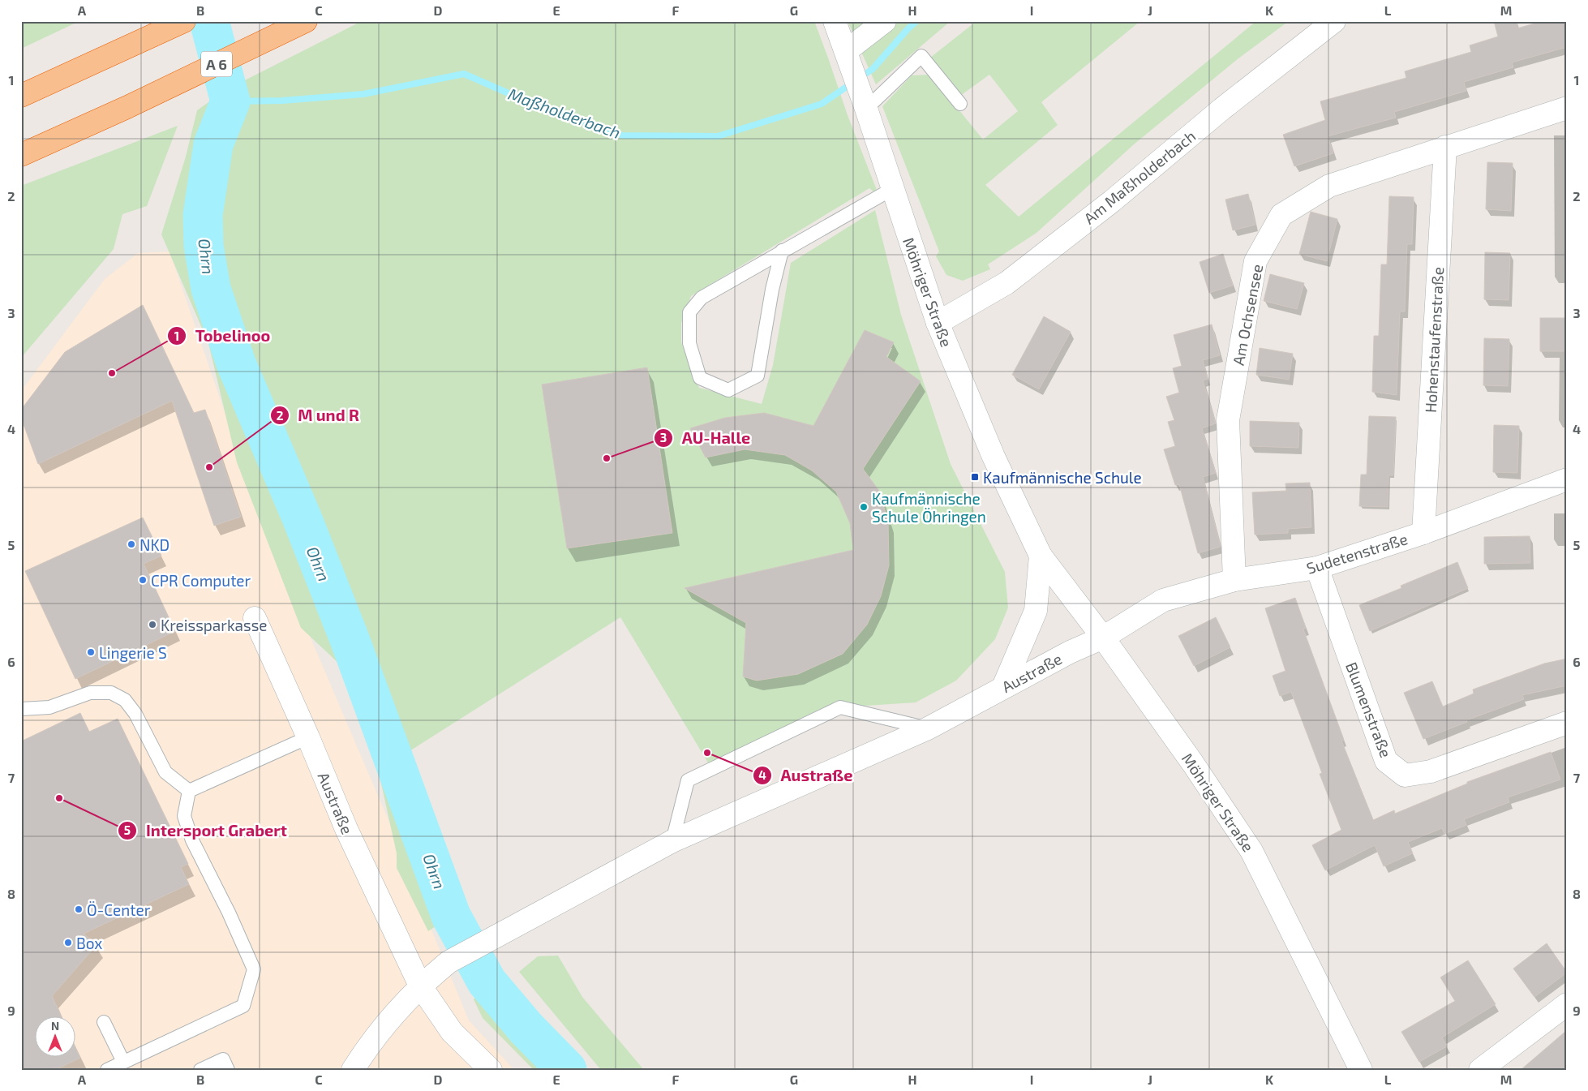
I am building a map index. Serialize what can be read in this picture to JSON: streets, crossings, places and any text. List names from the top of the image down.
{
  "streets": {
    "highway": ["A 6"],
    "street": [
      "Am Maßholderbach",
      "Möhriger Straße",
      "Am Ochsensee",
      "Hohenstaufenstraße",
      "Sudetenstraße",
      "Austraße",
      "Blumenstraße"
    ]
  },
  "crossings": [
    ["Am Maßholderbach", "Möhriger Straße"],
    ["Möhriger Straße", "Sudetenstraße"],
    ["Möhriger Straße", "Austraße"],
    ["Am Ochsensee", "Hohenstaufenstraße"],
    ["Am Ochsensee", "Sudetenstraße"],
    ["Hohenstaufenstraße", "Sudetenstraße"],
    ["Sudetenstraße", "Austraße"],
    ["Sudetenstraße", "Blumenstraße"]
  ],
  "water": ["Maßholderbach", "Ohrn"],
  "places": {
    "other": [
      "Tobelinoo",
      "AU-Halle",
      "M und R",
      "Kaufmännische Schule Öhringen",
      "NKD",
      "CPR Computer",
      "Kreissparkasse",
      "Lingerie S",
      "Austraße",
      "Intersport Grabert",
      "Ö-Center",
      "Box"
    ],
    "transit": ["Kaufmännische Schule"]
  },
  "north": "top",
  "grid": {
    "columns": [
      "A",
      "B",
      "C",
      "D",
      "E",
      "F",
      "G",
      "H",
      "I",
      "J",
      "K",
      "L",
      "M"
    ],
    "rows": [
      "1",
      "2",
      "3",
      "4",
      "5",
      "6",
      "7",
      "8",
      "9"
    ]
  }
}
